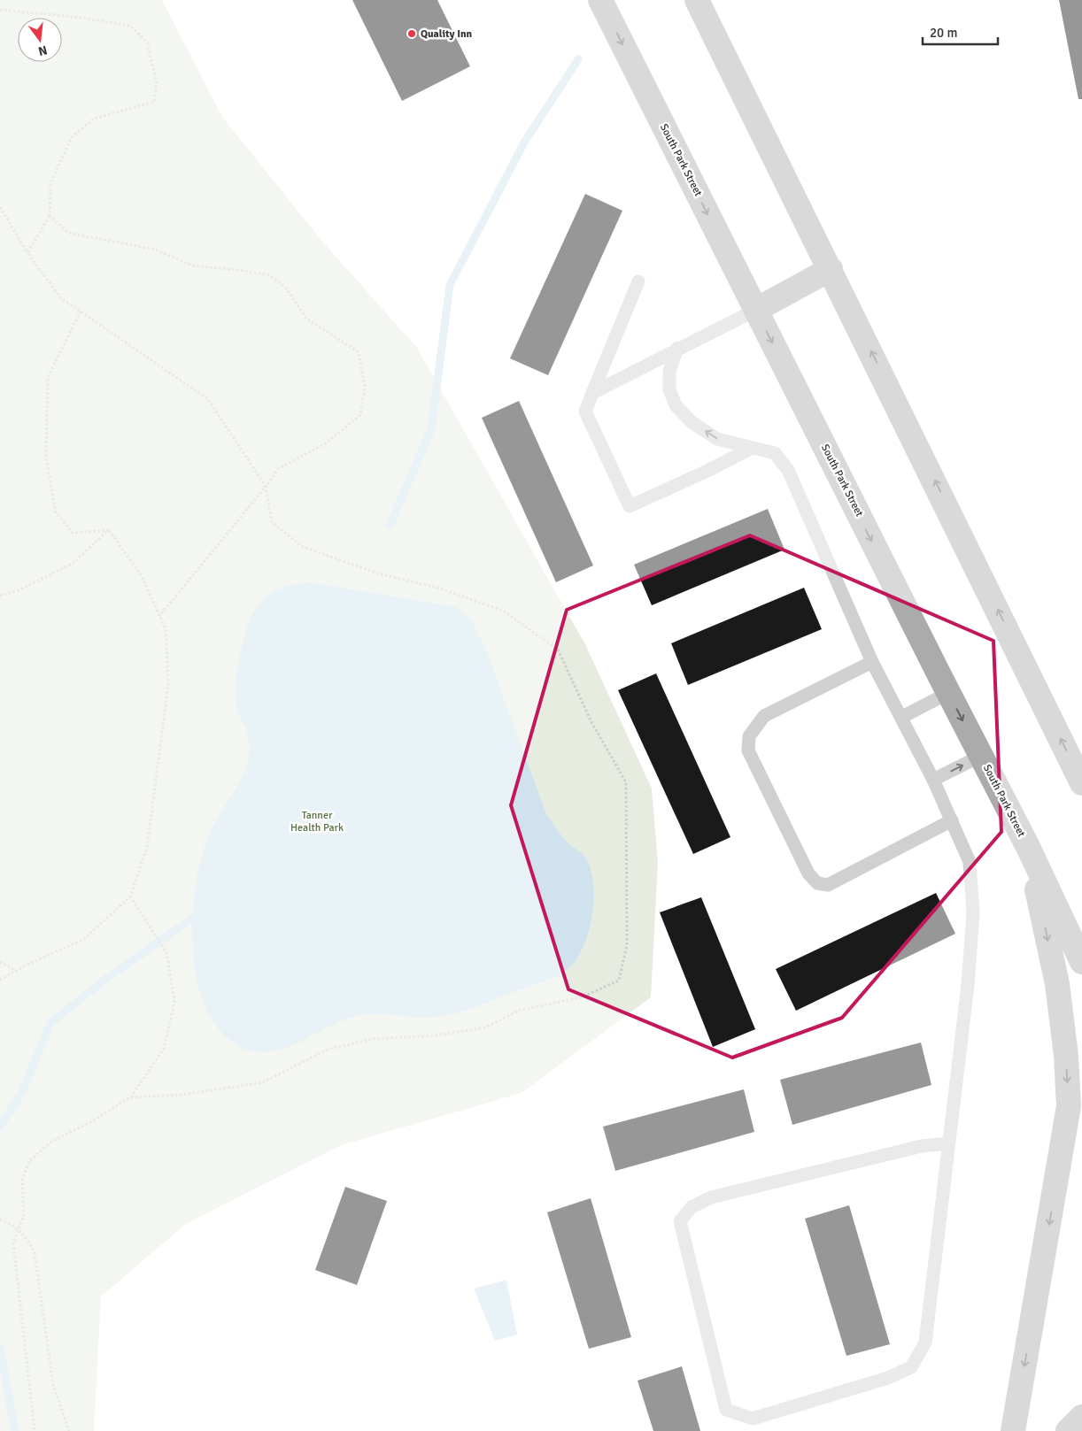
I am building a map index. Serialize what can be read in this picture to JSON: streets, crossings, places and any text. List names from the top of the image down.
{
  "streets": {
    "main road": ["South Park Street"]
  },
  "parks": ["Tanner Health Park"],
  "places": ["Quality Inn"],
  "scale_bar": "20 m",
  "north": "bottom"
}
